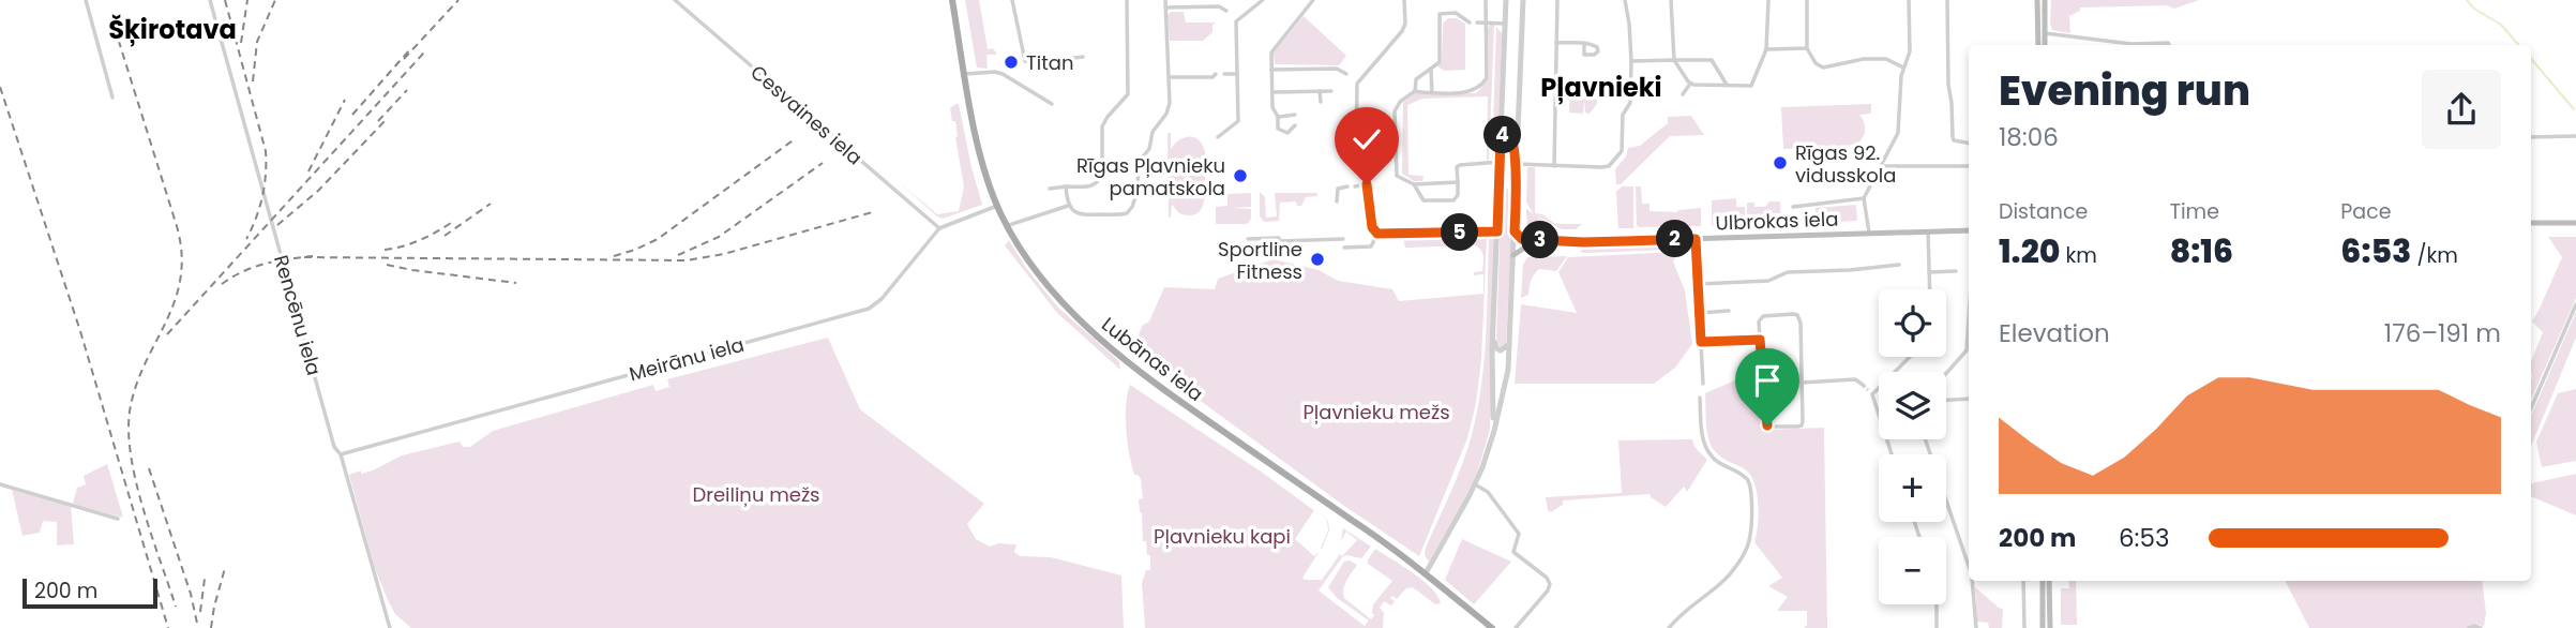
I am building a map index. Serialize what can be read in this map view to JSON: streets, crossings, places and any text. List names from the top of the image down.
{
  "streets": {
    "main road": ["Ulbrokas iela", "Lubānas iela"],
    "street": ["Cesvaines iela", "Rencēnu iela", "Meirānu iela"]
  },
  "crossings": [
    ["Cesvaines iela", "Meirānu iela"],
    ["Rencēnu iela", "Meirānu iela"],
    ["Meirānu iela", "Lubānas iela"]
  ],
  "districts": ["Šķirotava", "Pļavnieki"],
  "parks": ["Pļavnieku mežs", "Dreiliņu mežs", "Pļavnieku kapi"],
  "places": [
    "Titan",
    "Rīgas 92. vidusskola",
    "Rīgas Pļavnieku pamatskola",
    "Sportline Fitness"
  ],
  "scale_bar": "200 m",
  "page": {
    "heading": ["Evening run", "18:06"],
    "pins": [
      "4",
      "5",
      "2",
      "3"
    ],
    "stats": [
      ["Distance", "1.20 km"],
      ["Time", "8:16"],
      ["Pace", "6:53 /km"]
    ],
    "map_buttons": ["+", "−"],
    "chart": ["Elevation", "176–191 m"],
    "list": [
      {
        "name": "200 m",
        "note": "6:53"
      }
    ],
    "scale": "200 m"
  }
}
